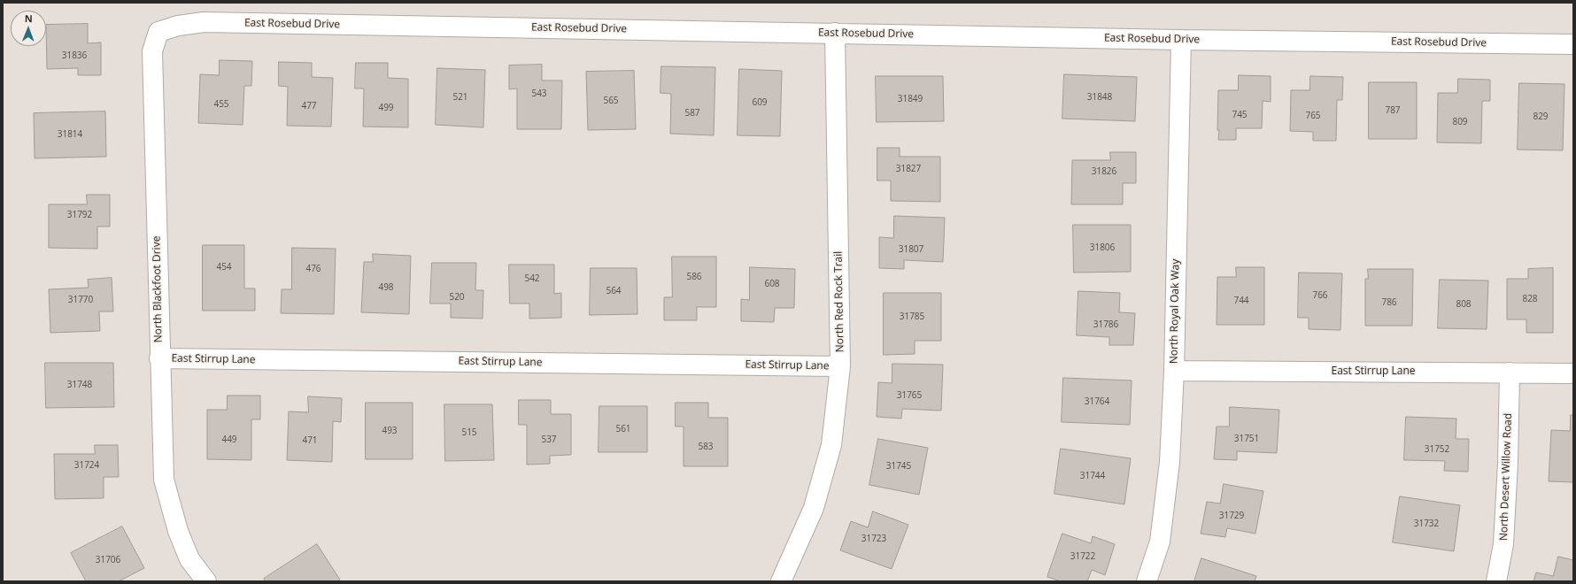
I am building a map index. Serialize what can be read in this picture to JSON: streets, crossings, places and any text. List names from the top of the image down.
{
  "streets": {
    "street": [
      "East Rosebud Drive",
      "North Blackfoot Drive",
      "North Red Rock Trail",
      "North Royal Oak Way",
      "East Stirrup Lane",
      "North Desert Willow Road"
    ]
  },
  "crossings": [
    ["East Rosebud Drive", "North Blackfoot Drive"],
    ["East Rosebud Drive", "North Red Rock Trail"],
    ["East Rosebud Drive", "North Royal Oak Way"],
    ["North Blackfoot Drive", "East Stirrup Lane"],
    ["North Red Rock Trail", "East Stirrup Lane"],
    ["North Royal Oak Way", "East Stirrup Lane"],
    ["East Stirrup Lane", "North Desert Willow Road"]
  ],
  "house_numbers": [
    "31836",
    "543",
    "521",
    "31848",
    "31849",
    "565",
    "609",
    "455",
    "477",
    "499",
    "787",
    "587",
    "745",
    "765",
    "829",
    "809",
    "31814",
    "31827",
    "31826",
    "31792",
    "31806",
    "31807",
    "454",
    "476",
    "586",
    "542",
    "608",
    "498",
    "564",
    "766",
    "520",
    "828",
    "31770",
    "744",
    "786",
    "808",
    "31785",
    "31786",
    "31748",
    "31765",
    "31764",
    "561",
    "493",
    "515",
    "31751",
    "449",
    "537",
    "471",
    "583",
    "31752",
    "31724",
    "31745",
    "31744",
    "31729",
    "31732",
    "31723",
    "31722",
    "31706"
  ],
  "north": "top"
}
